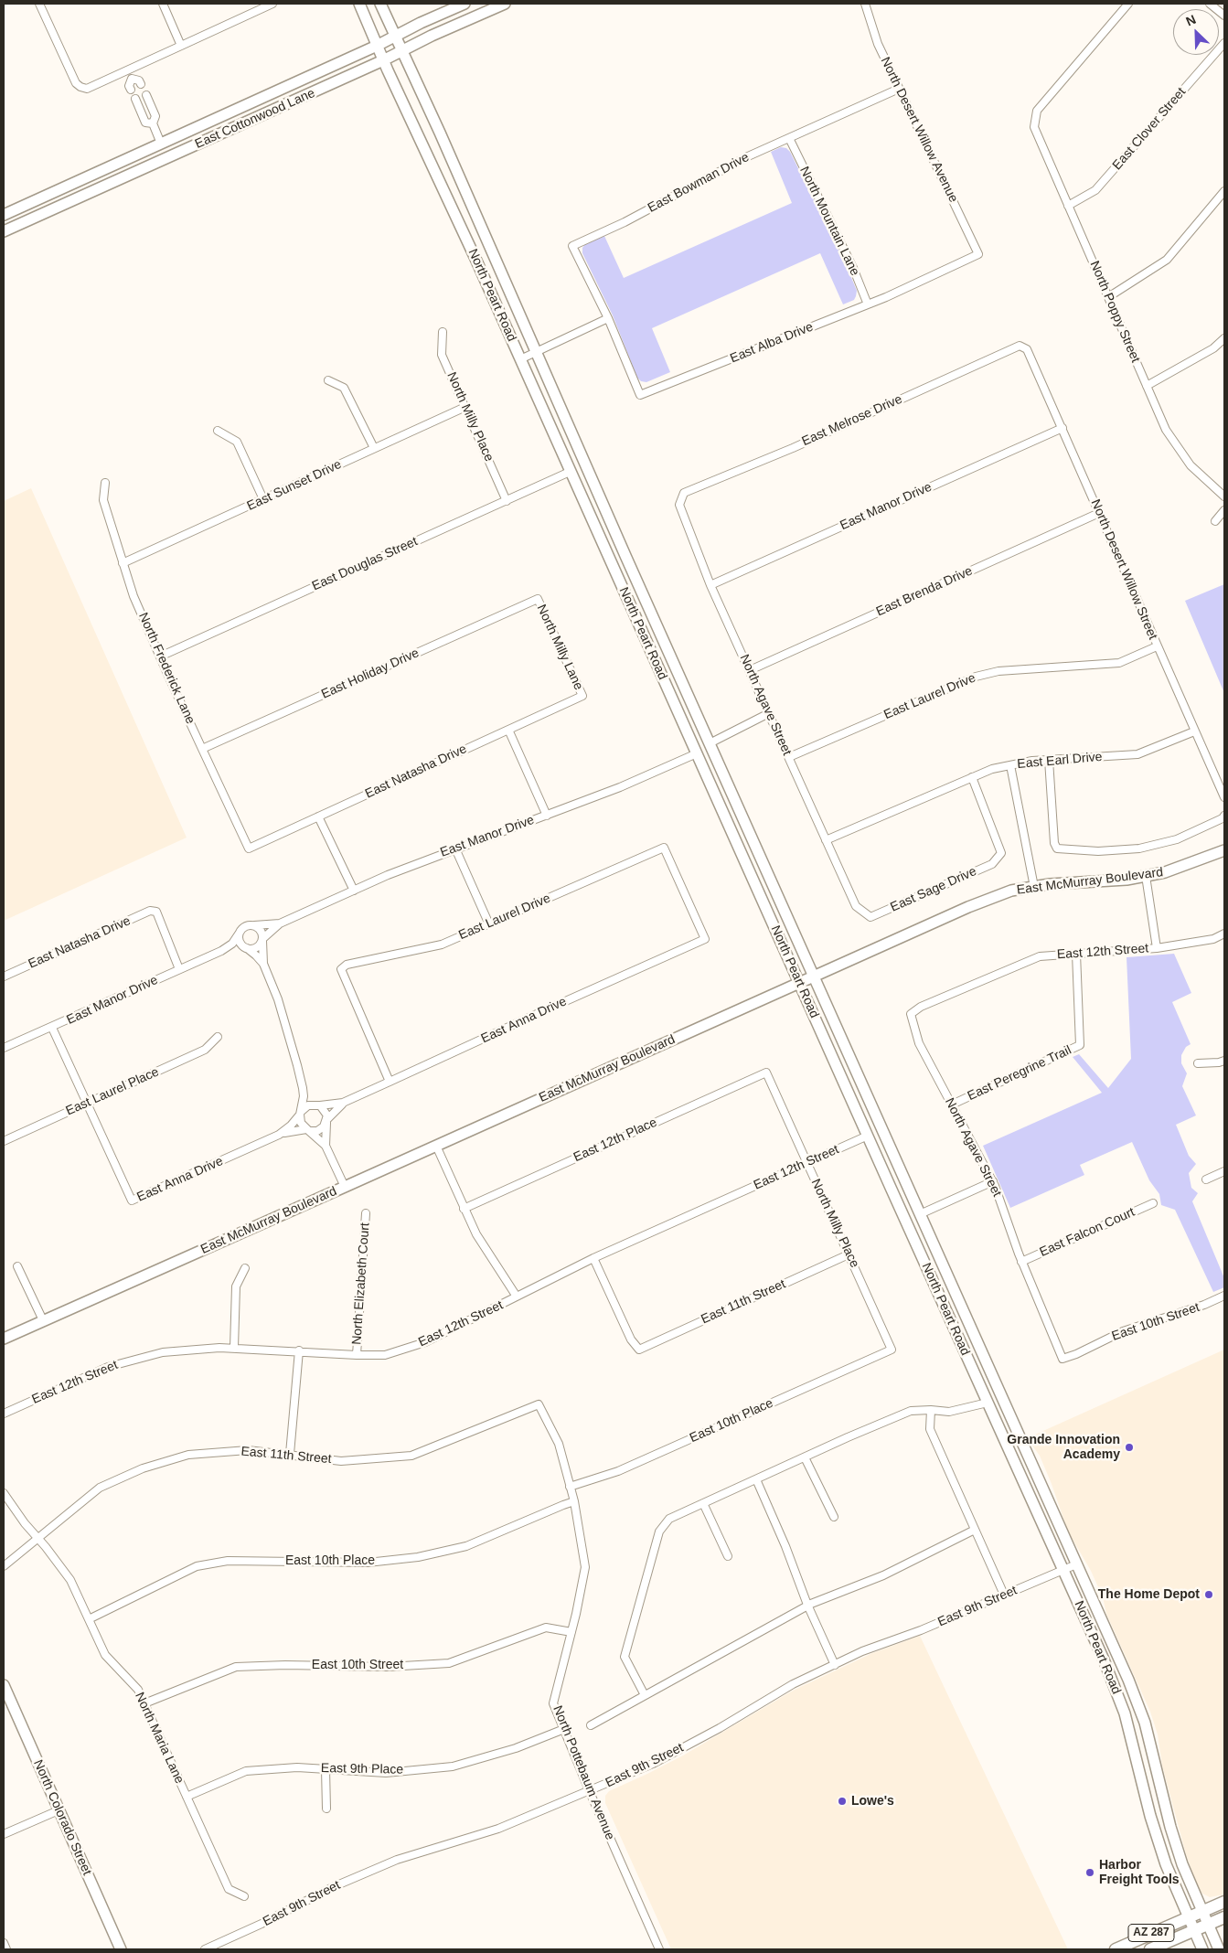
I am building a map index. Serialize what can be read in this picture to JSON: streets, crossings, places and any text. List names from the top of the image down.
{
  "streets": {
    "main road": ["AZ 287"],
    "street": [
      "East Cottonwood Lane",
      "East Clover Street",
      "North Desert Willow Avenue",
      "East Bowman Drive",
      "North Mountain Lane",
      "North Peart Road",
      "North Poppy Street",
      "East Alba Drive",
      "North Milly Place",
      "East Melrose Drive",
      "East Sunset Drive",
      "East Manor Drive",
      "East Douglas Street",
      "North Desert Willow Street",
      "East Brenda Drive",
      "North Milly Lane",
      "North Frederick Lane",
      "East Holiday Drive",
      "East Laurel Drive",
      "North Agave Street",
      "East Earl Drive",
      "East Natasha Drive",
      "East McMurray Boulevard",
      "East Sage Drive",
      "East 12th Street",
      "East Anna Drive",
      "East Peregrine Trail",
      "East Laurel Place",
      "East 12th Place",
      "East Falcon Court",
      "North Elizabeth Court",
      "East 11th Street",
      "East 10th Street",
      "East 10th Place",
      "East 9th Street",
      "North Maria Lane",
      "East 9th Place",
      "North Pottebaum Avenue",
      "North Colorado Street"
    ]
  },
  "crossings": [
    ["East Cottonwood Lane", "North Peart Road"],
    ["East Clover Street", "North Poppy Street"],
    ["North Desert Willow Avenue", "East Bowman Drive"],
    ["North Desert Willow Avenue", "East Alba Drive"],
    ["East Bowman Drive", "North Mountain Lane"],
    ["East Bowman Drive", "East Alba Drive"],
    ["North Mountain Lane", "East Alba Drive"],
    ["North Peart Road", "East Manor Drive"],
    ["North Peart Road", "East Douglas Street"],
    ["North Peart Road", "East McMurray Boulevard"],
    ["North Peart Road", "East 12th Street"],
    ["North Peart Road", "East 9th Street"],
    ["North Peart Road", "AZ 287"],
    ["North Milly Place", "East Sunset Drive"],
    ["North Milly Place", "East Douglas Street"],
    ["North Milly Place", "East 12th Street"],
    ["North Milly Place", "East 12th Place"],
    ["North Milly Place", "East 11th Street"],
    ["North Milly Place", "East 10th Place"],
    ["East Melrose Drive", "North Desert Willow Street"],
    ["East Melrose Drive", "North Agave Street"],
    ["East Sunset Drive", "North Frederick Lane"],
    ["East Manor Drive", "North Desert Willow Street"],
    ["East Manor Drive", "North Agave Street"],
    ["East Manor Drive", "East Natasha Drive"],
    ["East Douglas Street", "North Frederick Lane"],
    ["North Desert Willow Street", "East Brenda Drive"],
    ["North Desert Willow Street", "East Laurel Drive"],
    ["North Desert Willow Street", "East Earl Drive"],
    ["East Brenda Drive", "North Agave Street"],
    ["North Milly Lane", "East Holiday Drive"],
    ["North Milly Lane", "East Natasha Drive"],
    ["North Frederick Lane", "East Holiday Drive"],
    ["North Frederick Lane", "East Natasha Drive"],
    ["East Laurel Drive", "North Agave Street"],
    ["East Laurel Drive", "East Anna Drive"],
    ["North Agave Street", "East Earl Drive"],
    ["North Agave Street", "East Sage Drive"],
    ["North Agave Street", "East 12th Street"],
    ["North Agave Street", "East Peregrine Trail"],
    ["North Agave Street", "East Falcon Court"],
    ["North Agave Street", "East 10th Street"],
    ["East Earl Drive", "East Sage Drive"],
    ["East 12th Street", "East Peregrine Trail"],
    ["East 12th Street", "North Elizabeth Court"],
    ["East 12th Street", "East 11th Street"],
    ["East Anna Drive", "East Laurel Place"],
    ["East 11th Street", "North Maria Lane"],
    ["East 11th Street", "North Pottebaum Avenue"],
    ["East 10th Street", "North Maria Lane"],
    ["East 10th Street", "North Pottebaum Avenue"],
    ["East 10th Place", "North Maria Lane"],
    ["East 10th Place", "North Pottebaum Avenue"],
    ["East 9th Street", "North Pottebaum Avenue"],
    ["North Maria Lane", "East 9th Place"],
    ["East 9th Place", "North Pottebaum Avenue"]
  ],
  "places": [
    "Grande Innovation Academy",
    "The Home Depot",
    "Lowe's",
    "Harbor Freight Tools"
  ],
  "north": "top left"
}
